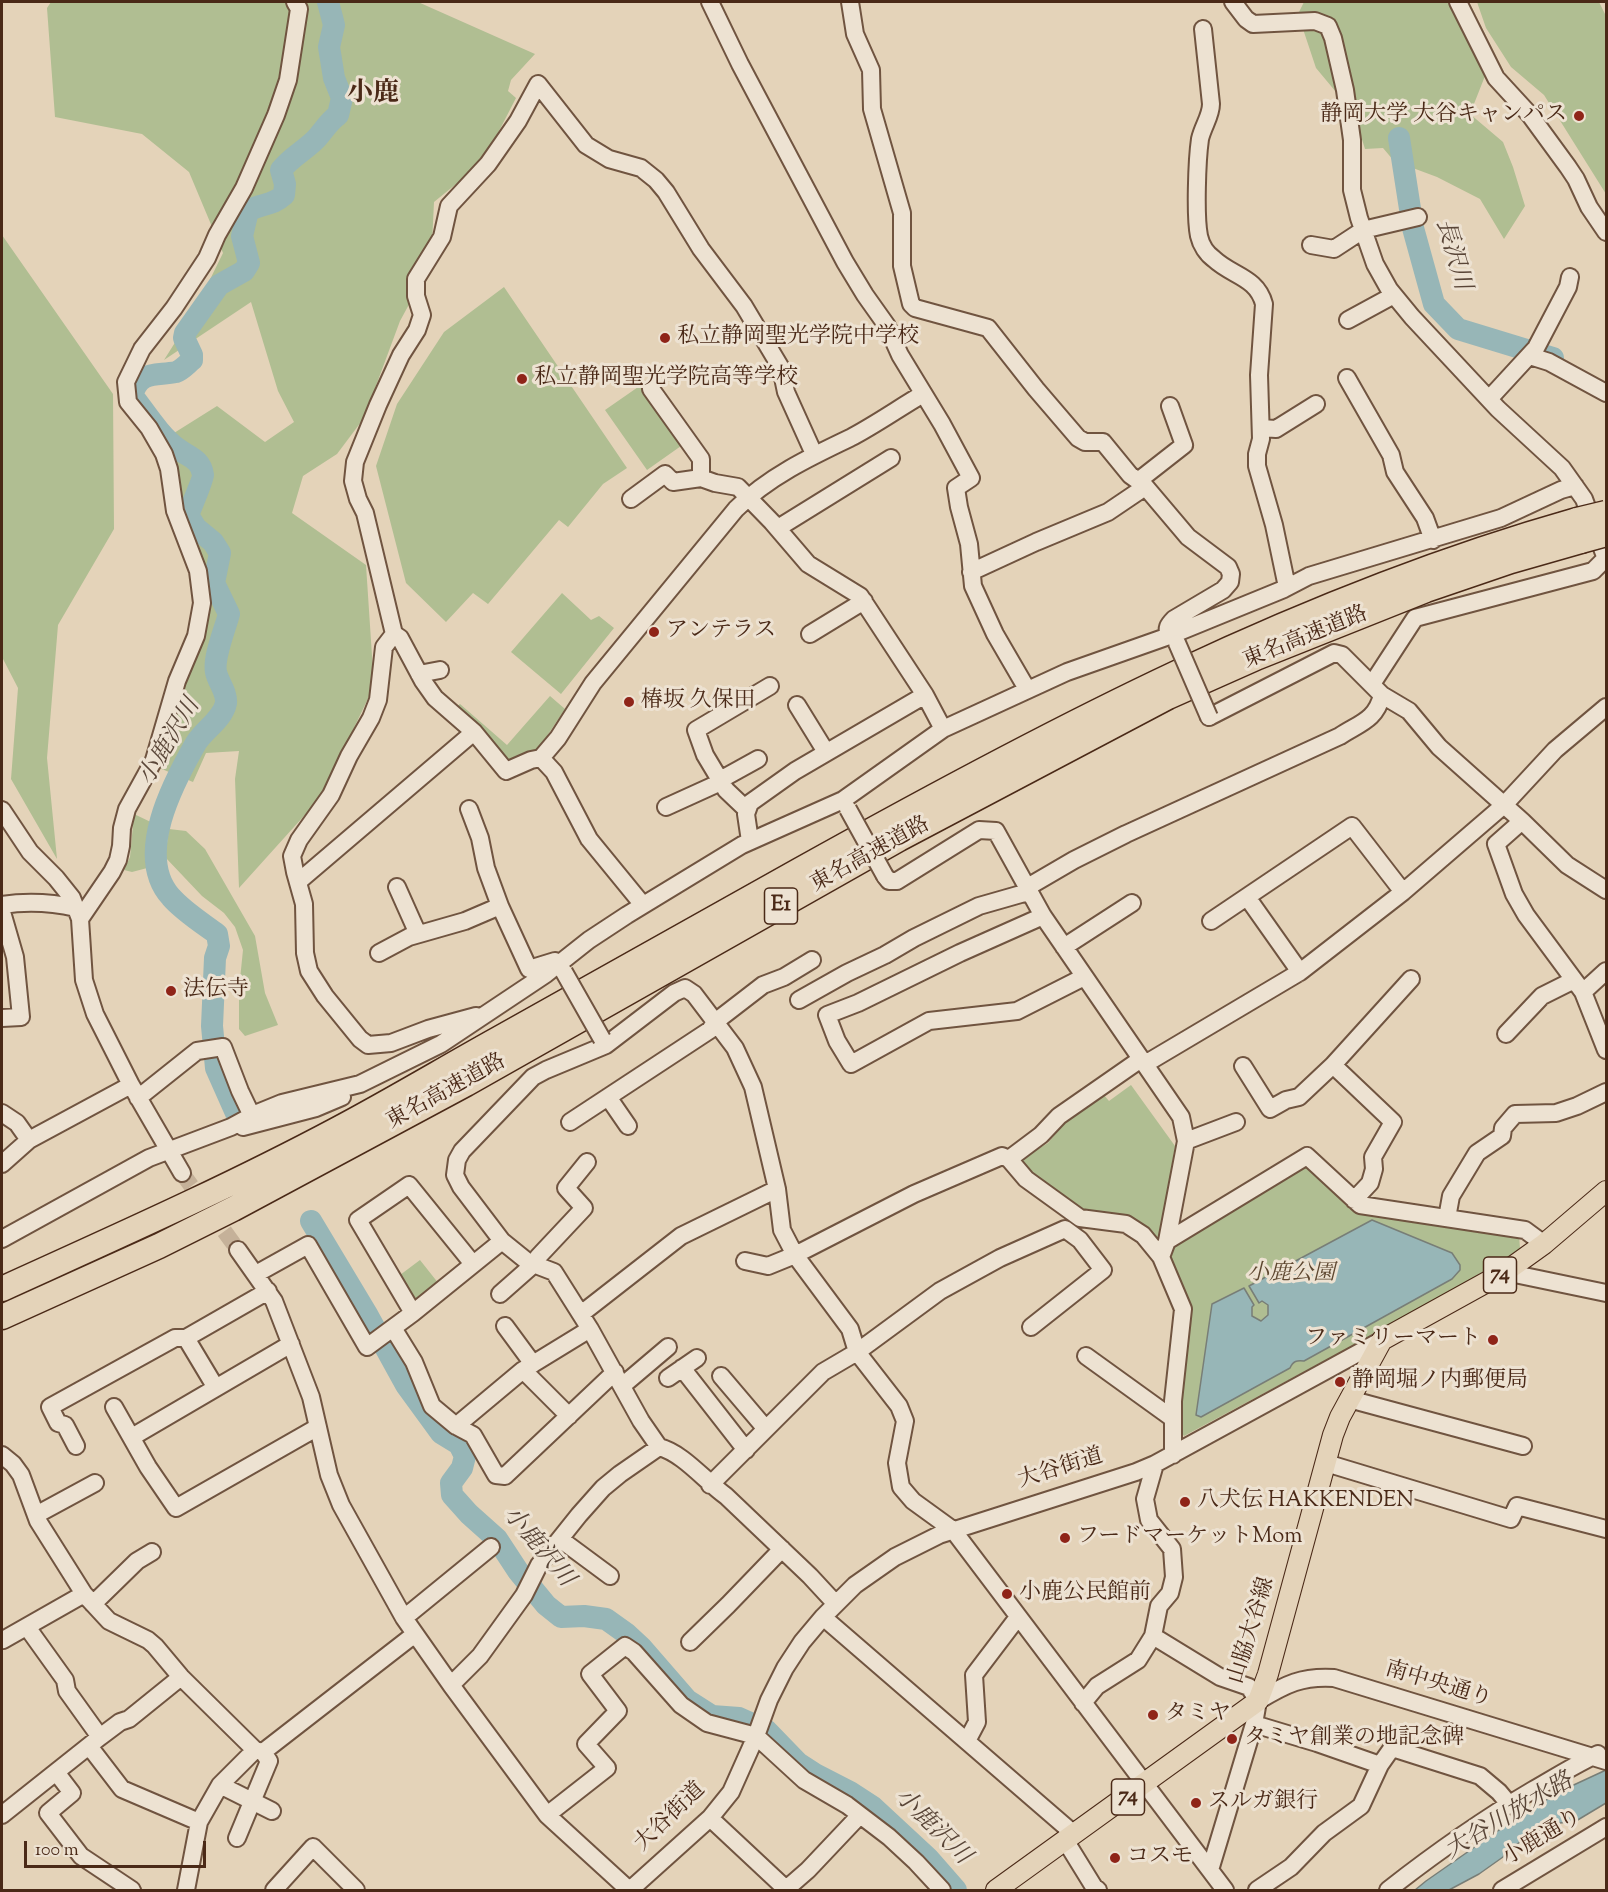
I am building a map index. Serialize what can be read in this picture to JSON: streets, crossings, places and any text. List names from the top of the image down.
{
  "streets": {
    "highway": ["東名高速道路", "E1"],
    "main road": ["74", "大谷街道", "山脇大谷線"],
    "street": ["南中央通り", "小鹿通り"]
  },
  "crossings": [
    ["大谷街道", "山脇大谷線"],
    ["山脇大谷線", "南中央通り"]
  ],
  "districts": ["小鹿"],
  "water": ["長沢川", "小鹿沢川", "大谷川放水路"],
  "parks": ["小鹿公園"],
  "places": [
    "静岡大学 大谷キャンパス",
    "私立静岡聖光学院中学校",
    "私立静岡聖光学院高等学校",
    "アンテラス",
    "椿坂 久保田",
    "法伝寺",
    "ファミリーマート",
    "静岡堀ノ内郵便局",
    "八犬伝 HAKKENDEN",
    "フードマーケットMom",
    "小鹿公民館前",
    "タミヤ",
    "タミヤ創業の地記念碑",
    "スルガ銀行",
    "コスモ"
  ],
  "scale_bar": "100 m"
}
